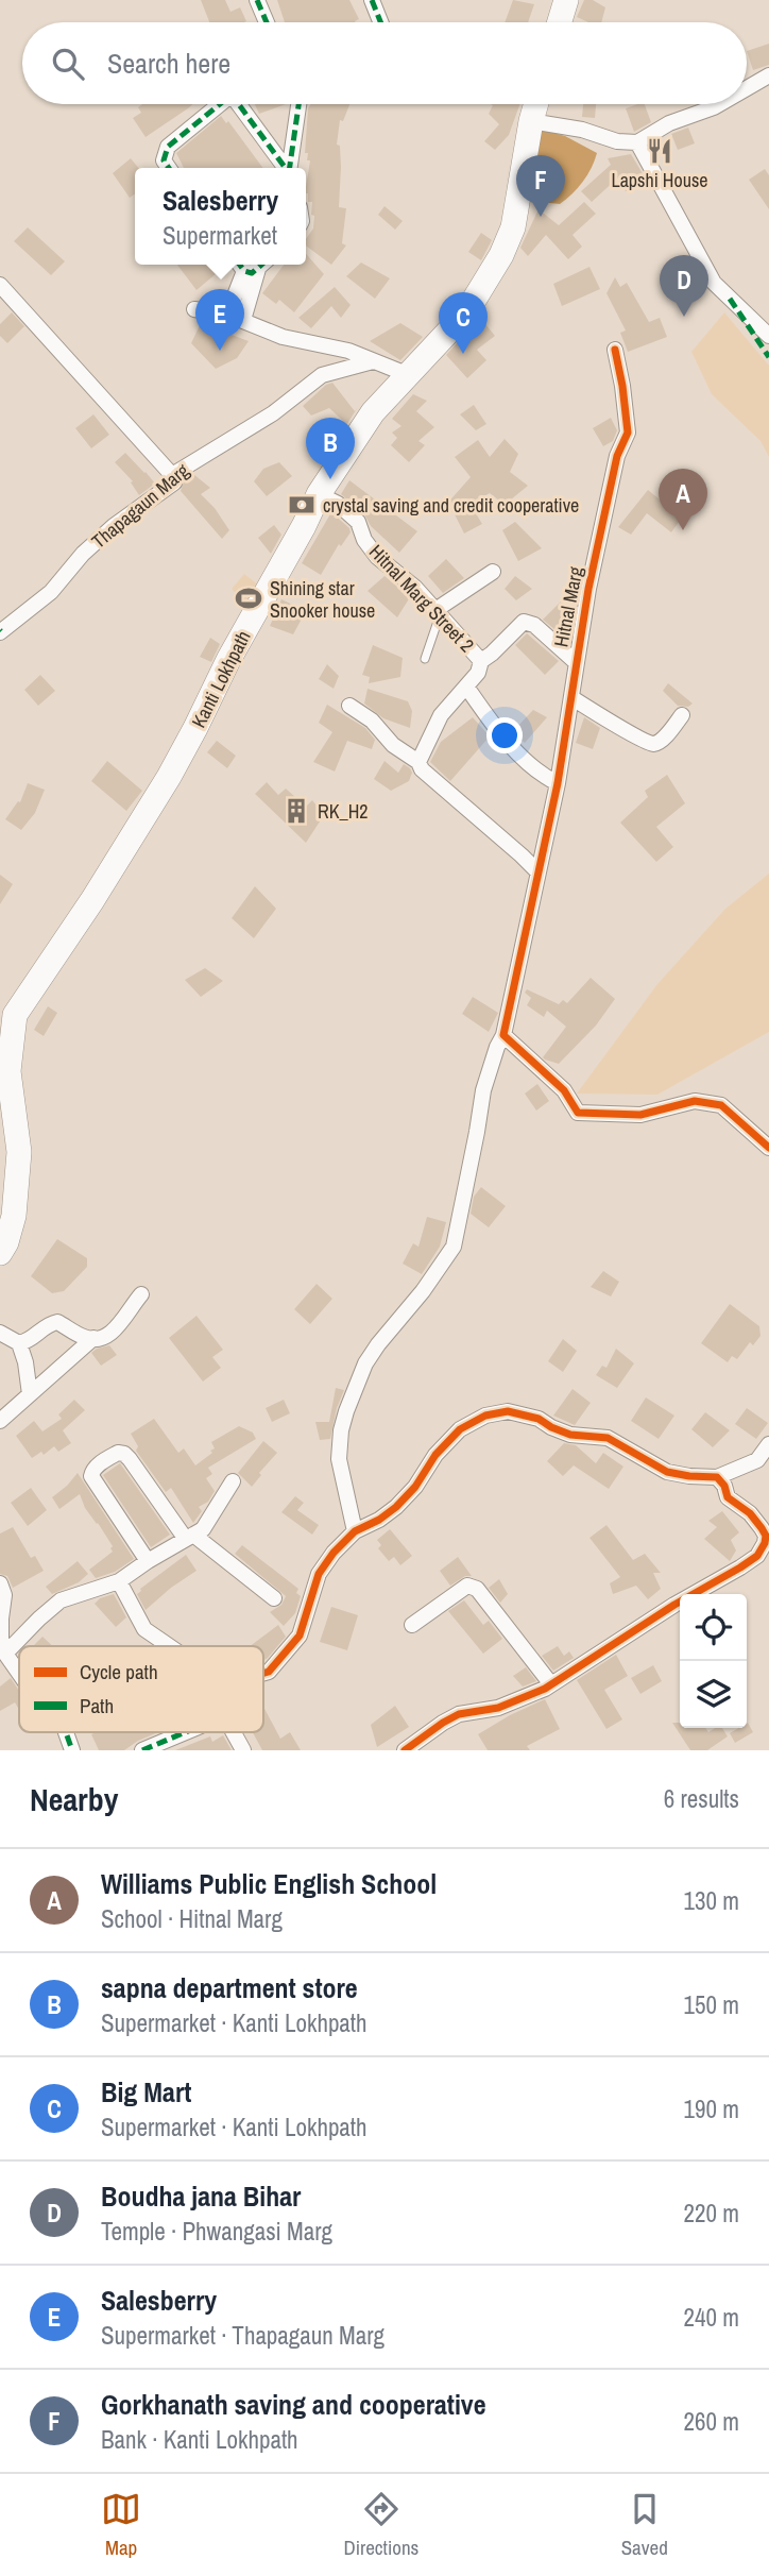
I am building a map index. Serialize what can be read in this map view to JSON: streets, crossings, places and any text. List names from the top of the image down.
{
  "streets": {
    "main road": ["Kanti Lokhpath"],
    "street": ["Thapagaun Marg", "Hitnal Marg Street 2", "Hitnal Marg"]
  },
  "crossings": [
    ["Hitnal Marg Street 2", "Kanti Lokhpath"]
  ],
  "places": {
    "restaurant": ["Lapshi House"],
    "bank": ["crystal saving and credit cooperative"],
    "sports": ["Shining star Snooker house"],
    "building": ["RK_H2"]
  },
  "legend": ["Cycle path", "Path"],
  "page": {
    "search": "Search here",
    "pins": [
      "F",
      "D",
      "E",
      "C",
      "B",
      "A"
    ],
    "popup": ["Salesberry", "Supermarket"],
    "heading": ["Nearby", "6 results"],
    "list": [
      {
        "mark": "A",
        "name": "Williams Public English School",
        "note": "School · Hitnal Marg",
        "value": "130 m"
      },
      {
        "mark": "B",
        "name": "sapna department store",
        "note": "Supermarket · Kanti Lokhpath",
        "value": "150 m"
      },
      {
        "mark": "C",
        "name": "Big Mart",
        "note": "Supermarket · Kanti Lokhpath",
        "value": "190 m"
      },
      {
        "mark": "D",
        "name": "Boudha jana Bihar",
        "note": "Temple · Phwangasi Marg",
        "value": "220 m"
      },
      {
        "mark": "E",
        "name": "Salesberry",
        "note": "Supermarket · Thapagaun Marg",
        "value": "240 m"
      },
      {
        "mark": "F",
        "name": "Gorkhanath saving and cooperative",
        "note": "Bank · Kanti Lokhpath",
        "value": "260 m"
      }
    ],
    "nav": ["Map", "Directions", "Saved"]
  }
}
